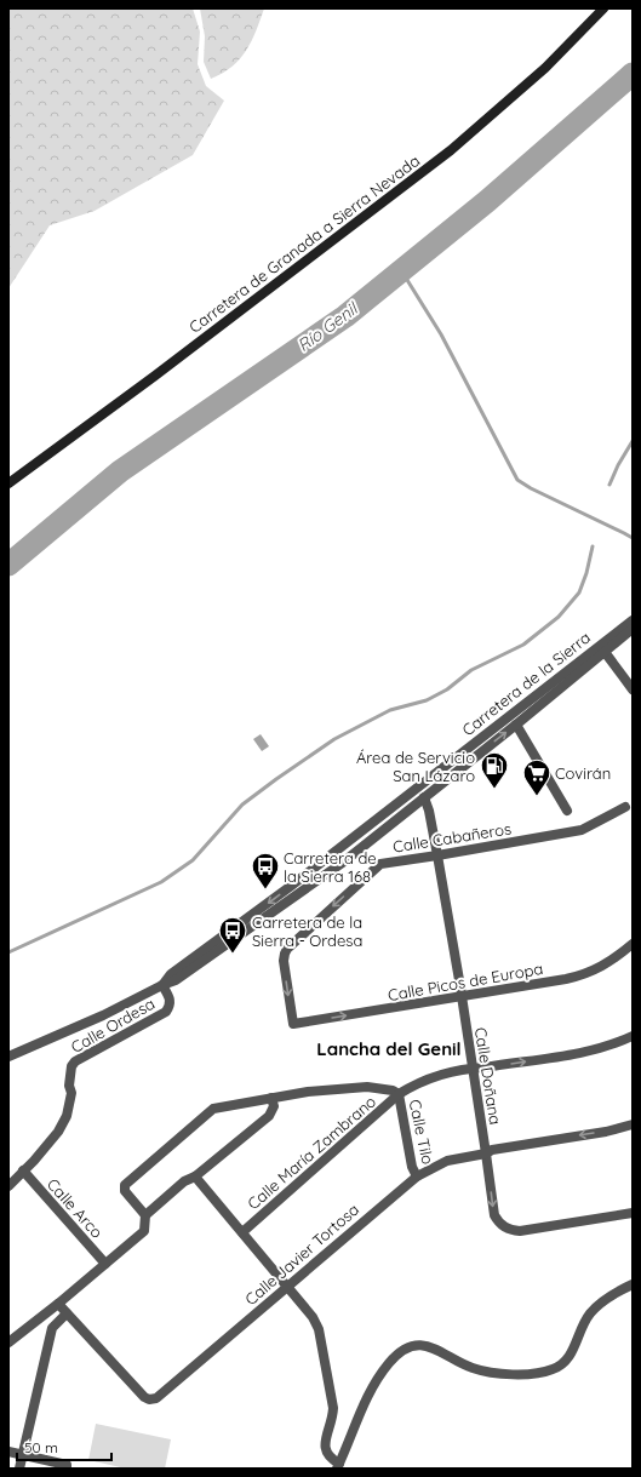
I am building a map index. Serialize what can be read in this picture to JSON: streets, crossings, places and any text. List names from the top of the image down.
{
  "streets": {
    "main road": ["Carretera de Granada a Sierra Nevada"],
    "street": [
      "Carretera de la Sierra",
      "Calle Cabañeros",
      "Calle Picos de Europa",
      "Calle Ordesa",
      "Calle Doñana",
      "Calle Tilo",
      "Calle María Zambrano",
      "Calle Arco",
      "Calle Javier Tortosa"
    ]
  },
  "crossings": [
    ["Carretera de la Sierra", "Calle Ordesa"],
    ["Carretera de la Sierra", "Calle Doñana"],
    ["Calle Cabañeros", "Calle Picos de Europa"],
    ["Calle Cabañeros", "Calle Doñana"],
    ["Calle Picos de Europa", "Calle Doñana"],
    ["Calle Ordesa", "Calle Arco"],
    ["Calle Doñana", "Calle María Zambrano"],
    ["Calle Doñana", "Calle Javier Tortosa"],
    ["Calle Tilo", "Calle María Zambrano"],
    ["Calle Tilo", "Calle Javier Tortosa"]
  ],
  "one_way": ["Calle María Zambrano"],
  "districts": ["Lancha del Genil"],
  "water": ["Río Genil"],
  "places": {
    "fuel station": ["Área de Servicio San Lázaro"],
    "supermarket": ["Covirán"],
    "bus stop": ["Carretera de la Sierra 168", "Carretera de la Sierra - Ordesa"]
  },
  "scale_bar": "50 m"
}
